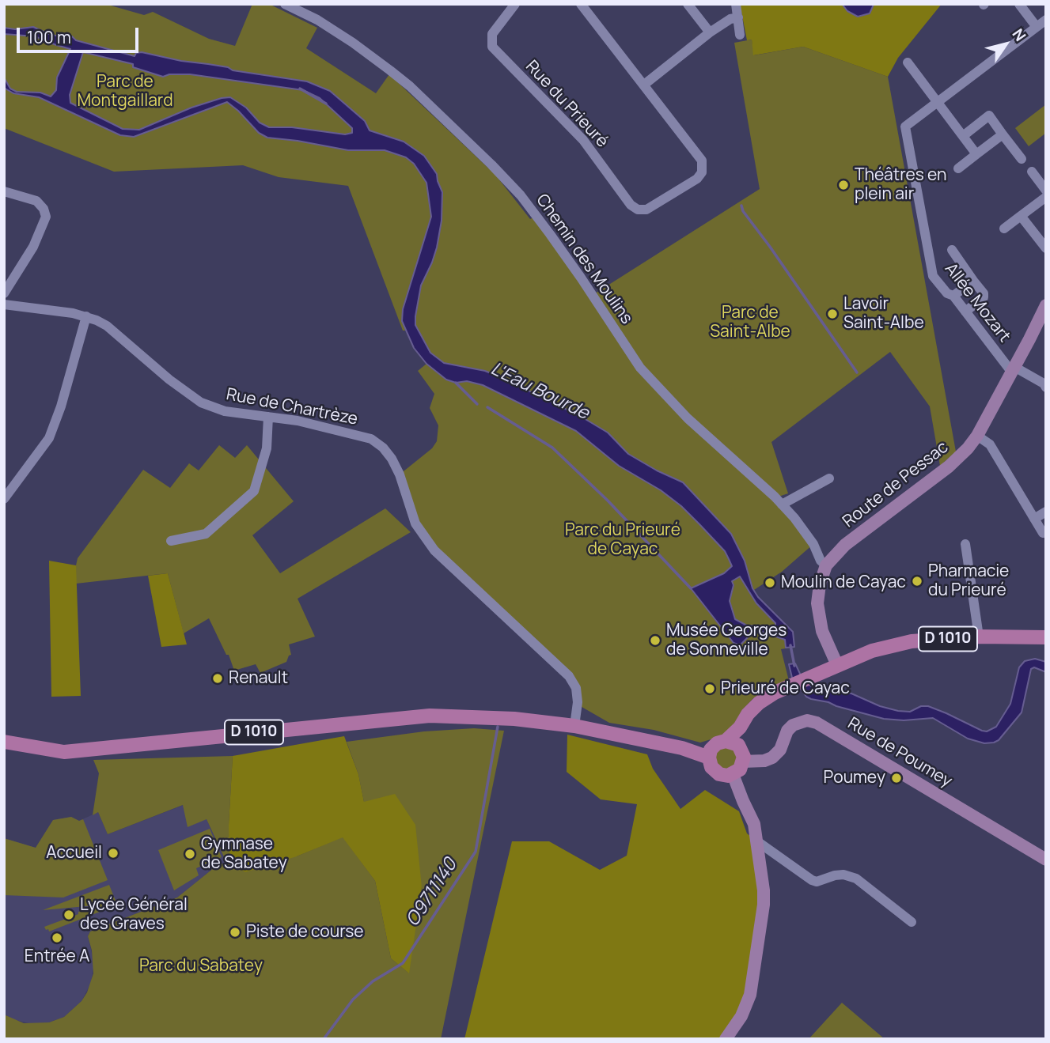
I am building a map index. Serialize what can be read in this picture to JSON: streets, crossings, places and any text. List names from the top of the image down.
{
  "streets": {
    "main road": ["D 1010"],
    "street": [
      "Rue du Prieuré",
      "Chemin des Moulins",
      "Allée Mozart",
      "Rue de Chartrèze",
      "Route de Pessac",
      "Rue de Poumey"
    ]
  },
  "crossings": [
    ["Chemin des Moulins", "Route de Pessac"],
    ["Allée Mozart", "Route de Pessac"],
    ["Rue de Chartrèze", "D 1010"],
    ["Route de Pessac", "D 1010"],
    ["D 1010", "Rue de Poumey"]
  ],
  "water": ["L'Eau Bourde", "O9711140"],
  "parks": [
    "Parc de Montgaillard",
    "Parc de Saint-Albe",
    "Parc du Prieuré de Cayac",
    "Parc du Sabatey"
  ],
  "places": [
    "Théâtres en plein air",
    "Lavoir Saint-Albe",
    "Pharmacie du Prieuré",
    "Moulin de Cayac",
    "Musée Georges de Sonneville",
    "Renault",
    "Prieuré de Cayac",
    "Poumey",
    "Accueil",
    "Gymnase de Sabatey",
    "Lycée Général des Graves",
    "Piste de course",
    "Entrée A"
  ],
  "scale_bar": "100 m",
  "north": "top right"
}
